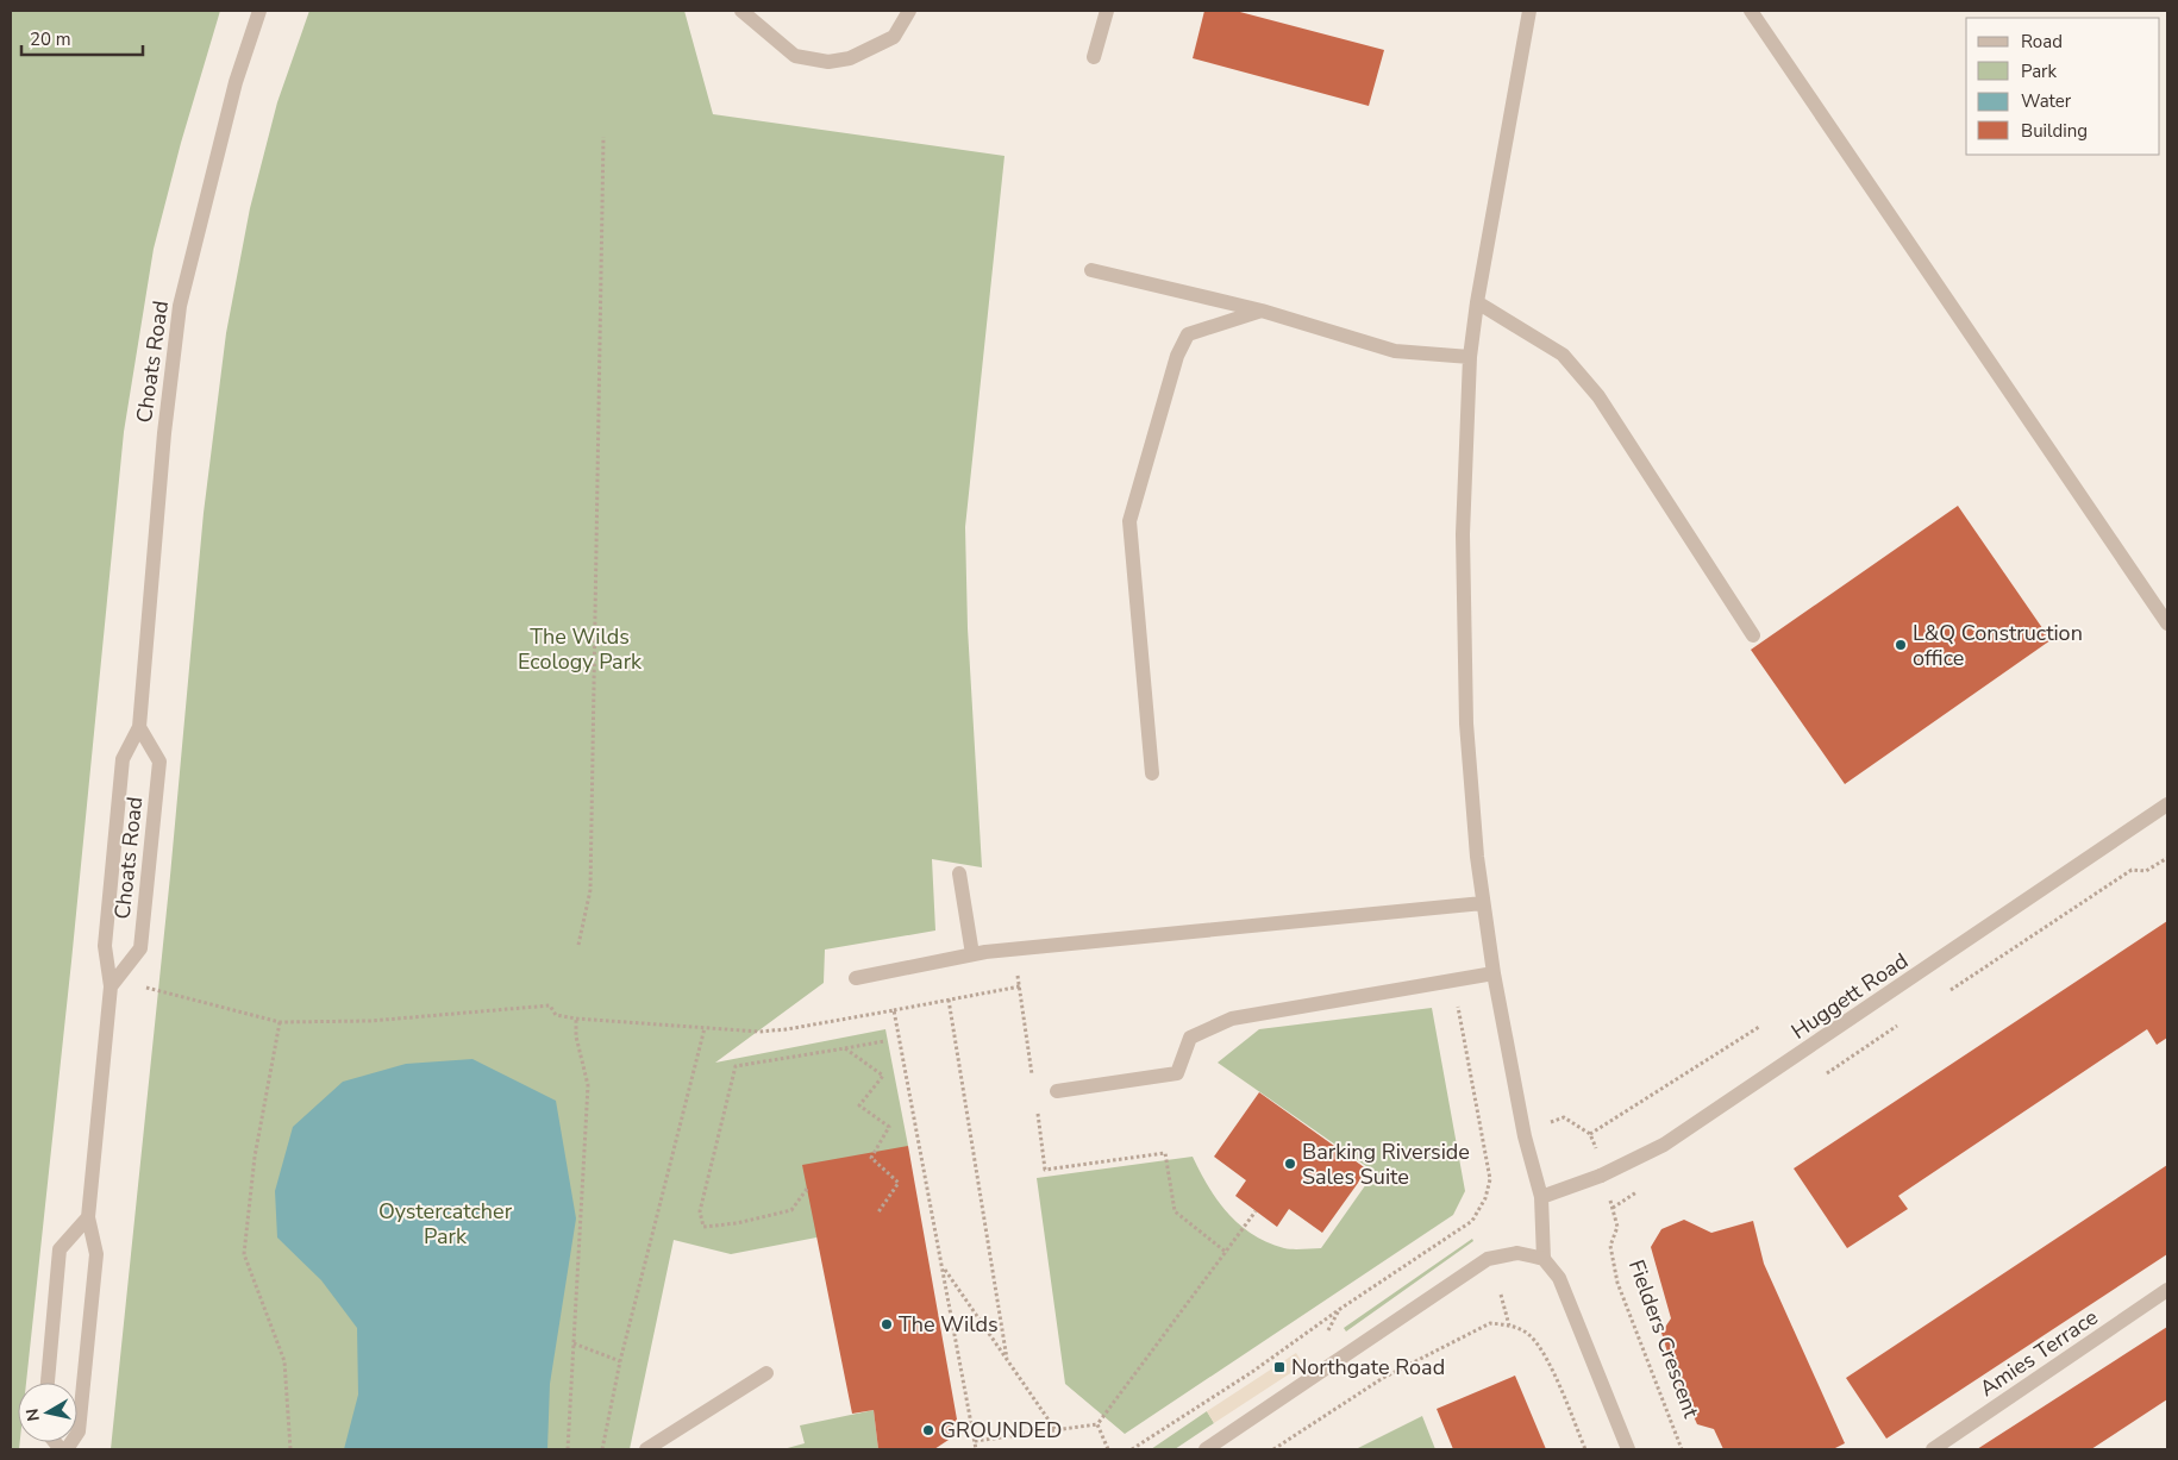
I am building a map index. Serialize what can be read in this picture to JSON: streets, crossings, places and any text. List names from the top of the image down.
{
  "streets": {
    "street": ["Choats Road", "Huggett Road", "Amies Terrace"],
    "path": ["Fielders Crescent"]
  },
  "parks": ["The Wilds Ecology Park", "Oystercatcher Park"],
  "places": {
    "other": [
      "L&Q Construction office",
      "Barking Riverside Sales Suite",
      "The Wilds",
      "GROUNDED"
    ],
    "transit": ["Northgate Road"]
  },
  "legend": [
    "Road",
    "Park",
    "Water",
    "Building"
  ],
  "scale_bar": "20 m",
  "north": "left"
}
